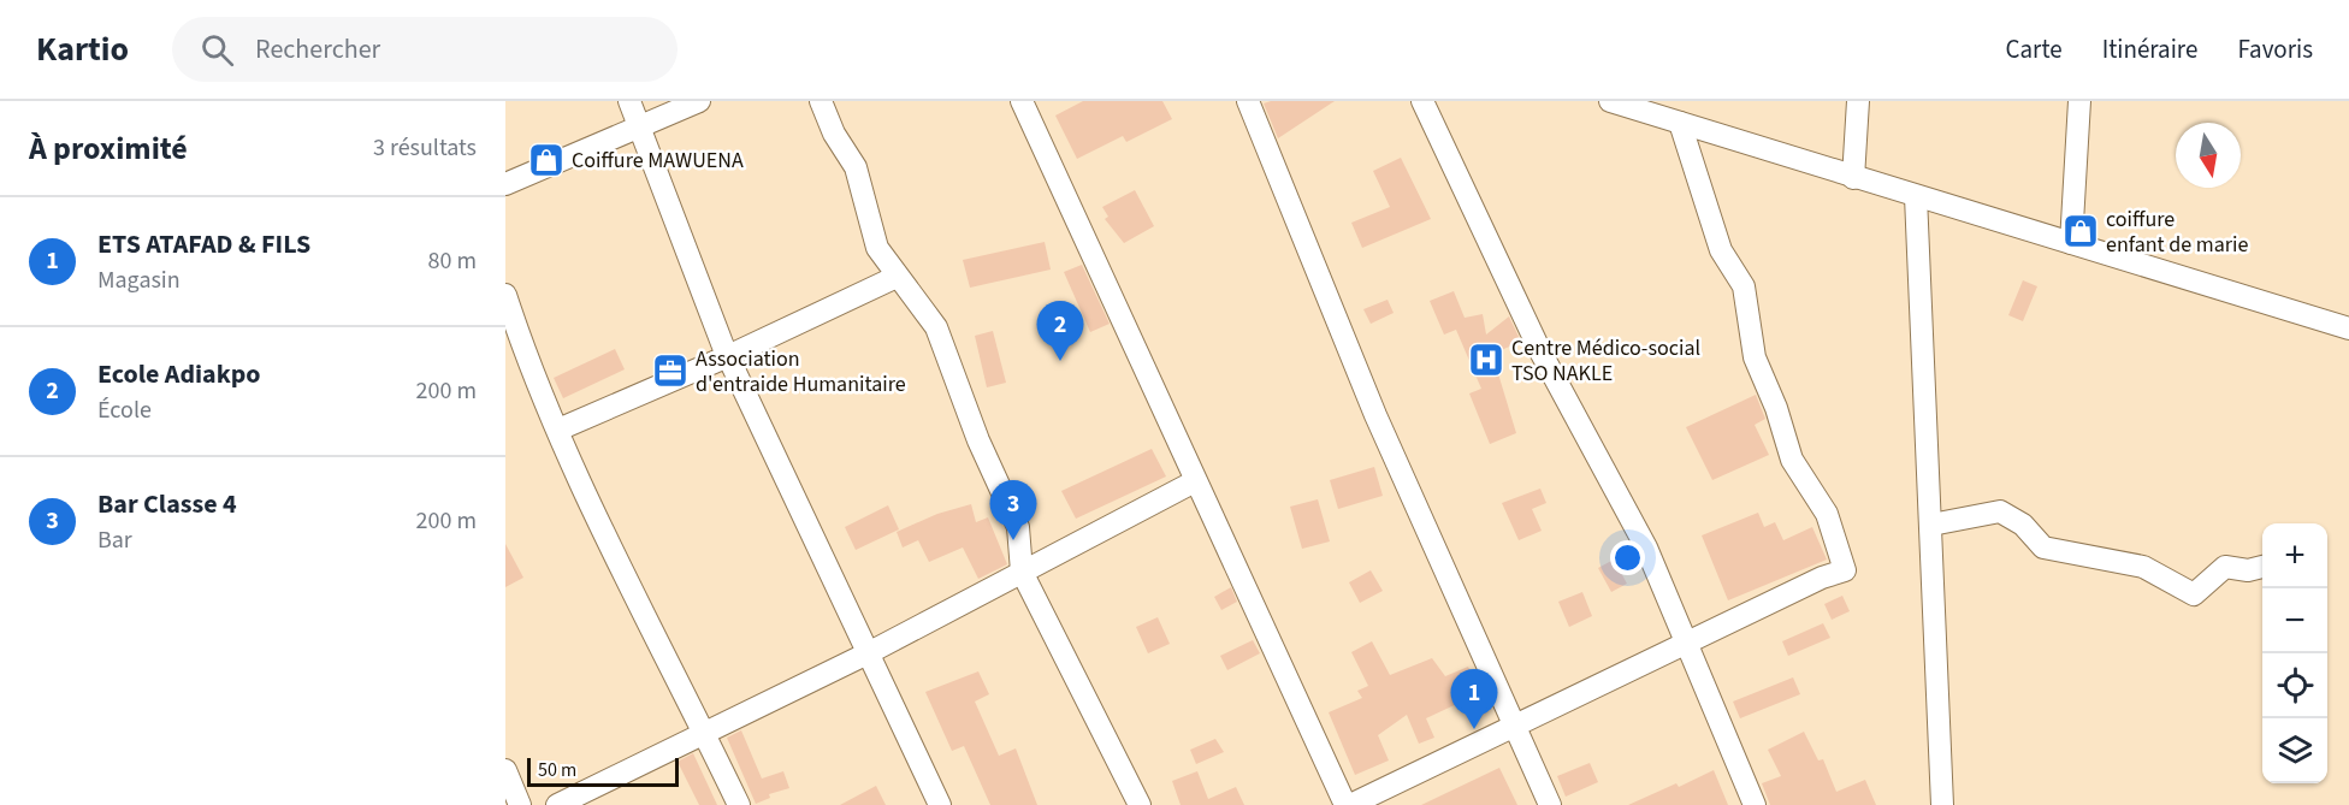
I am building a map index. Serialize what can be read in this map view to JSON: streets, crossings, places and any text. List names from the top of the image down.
{
  "places": {
    "shop": ["Coiffure MAWUENA", "coiffure enfant de marie"],
    "hospital": ["Centre Médico-social TSO NAKLE"],
    "office": ["Association d'entraide Humanitaire"]
  },
  "scale_bar": "50 m",
  "north": "bottom",
  "page": {
    "header": "Kartio",
    "search": "Rechercher",
    "nav": ["Carte", "Itinéraire", "Favoris"],
    "heading": ["À proximité", "3 résultats"],
    "list": [
      {
        "mark": "1",
        "name": "ETS ATAFAD & FILS",
        "note": "Magasin",
        "value": "80 m"
      },
      {
        "mark": "2",
        "name": "Ecole Adiakpo",
        "note": "École",
        "value": "200 m"
      },
      {
        "mark": "3",
        "name": "Bar Classe 4",
        "note": "Bar",
        "value": "200 m"
      }
    ],
    "pins": ["2", "3", "1"],
    "map_buttons": ["+", "−"],
    "scale": "50 m"
  }
}
